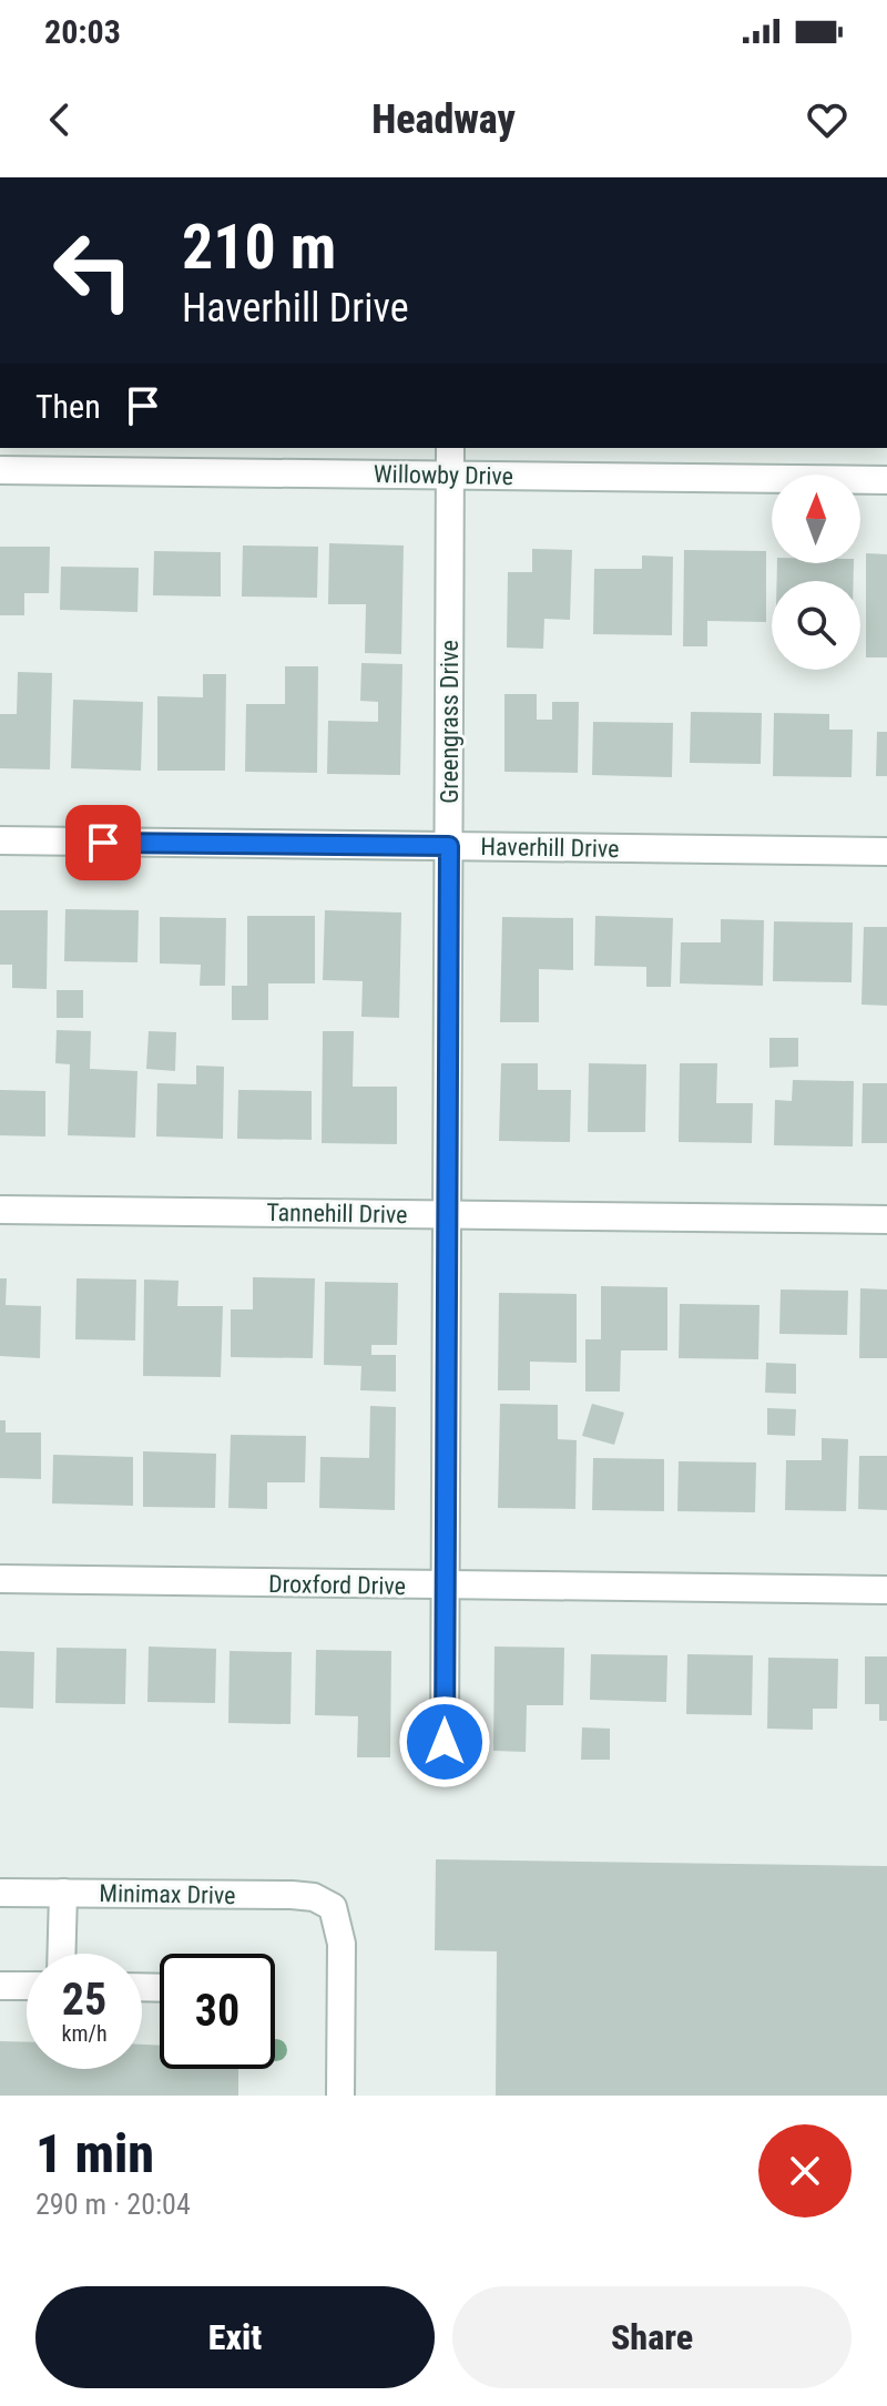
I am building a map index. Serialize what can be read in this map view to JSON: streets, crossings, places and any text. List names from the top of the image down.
{
  "streets": {
    "street": [
      "Willowby Drive",
      "Greengrass Drive",
      "Haverhill Drive",
      "Tannehill Drive",
      "Droxford Drive",
      "Minimax Drive"
    ]
  },
  "crossings": [
    ["Willowby Drive", "Greengrass Drive"],
    ["Greengrass Drive", "Haverhill Drive"],
    ["Greengrass Drive", "Tannehill Drive"],
    ["Greengrass Drive", "Droxford Drive"]
  ],
  "north": "top",
  "page": {
    "status": "20:03",
    "header": "Headway",
    "turn": ["210 m", "Haverhill Drive"],
    "then": "Then",
    "speed": "25 km/h",
    "limit": "30",
    "heading": ["1 min", "290 m · 20:04"],
    "buttons": ["Exit", "Share"]
  }
}
